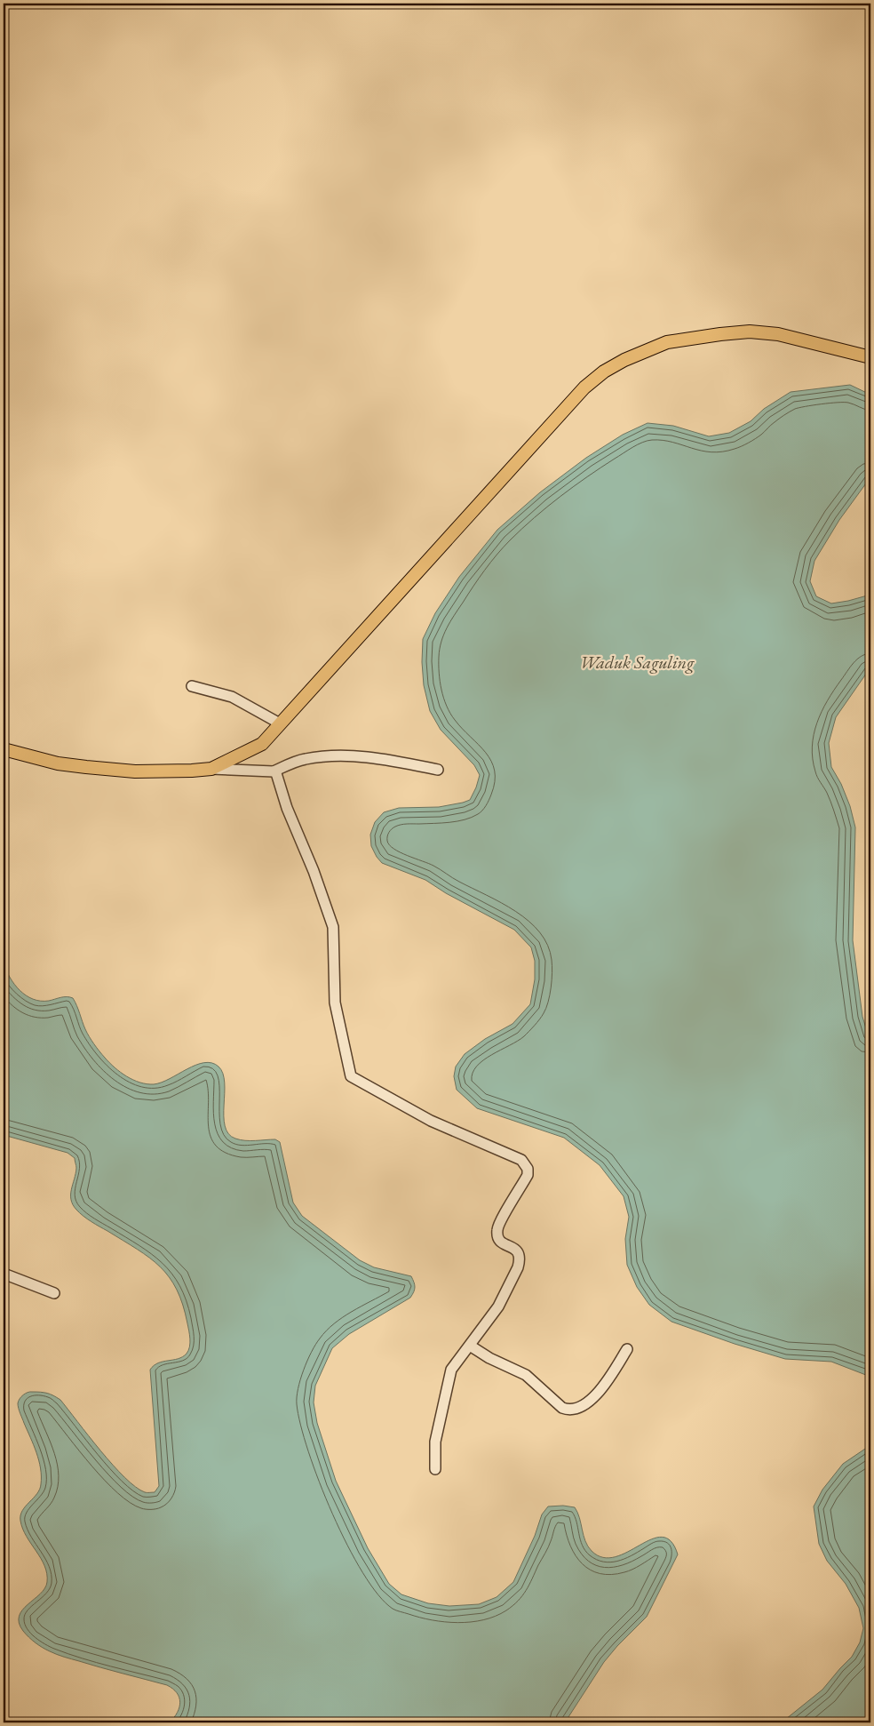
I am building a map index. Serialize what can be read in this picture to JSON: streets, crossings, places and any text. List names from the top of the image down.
{
  "water": ["Waduk Saguling"]
}
